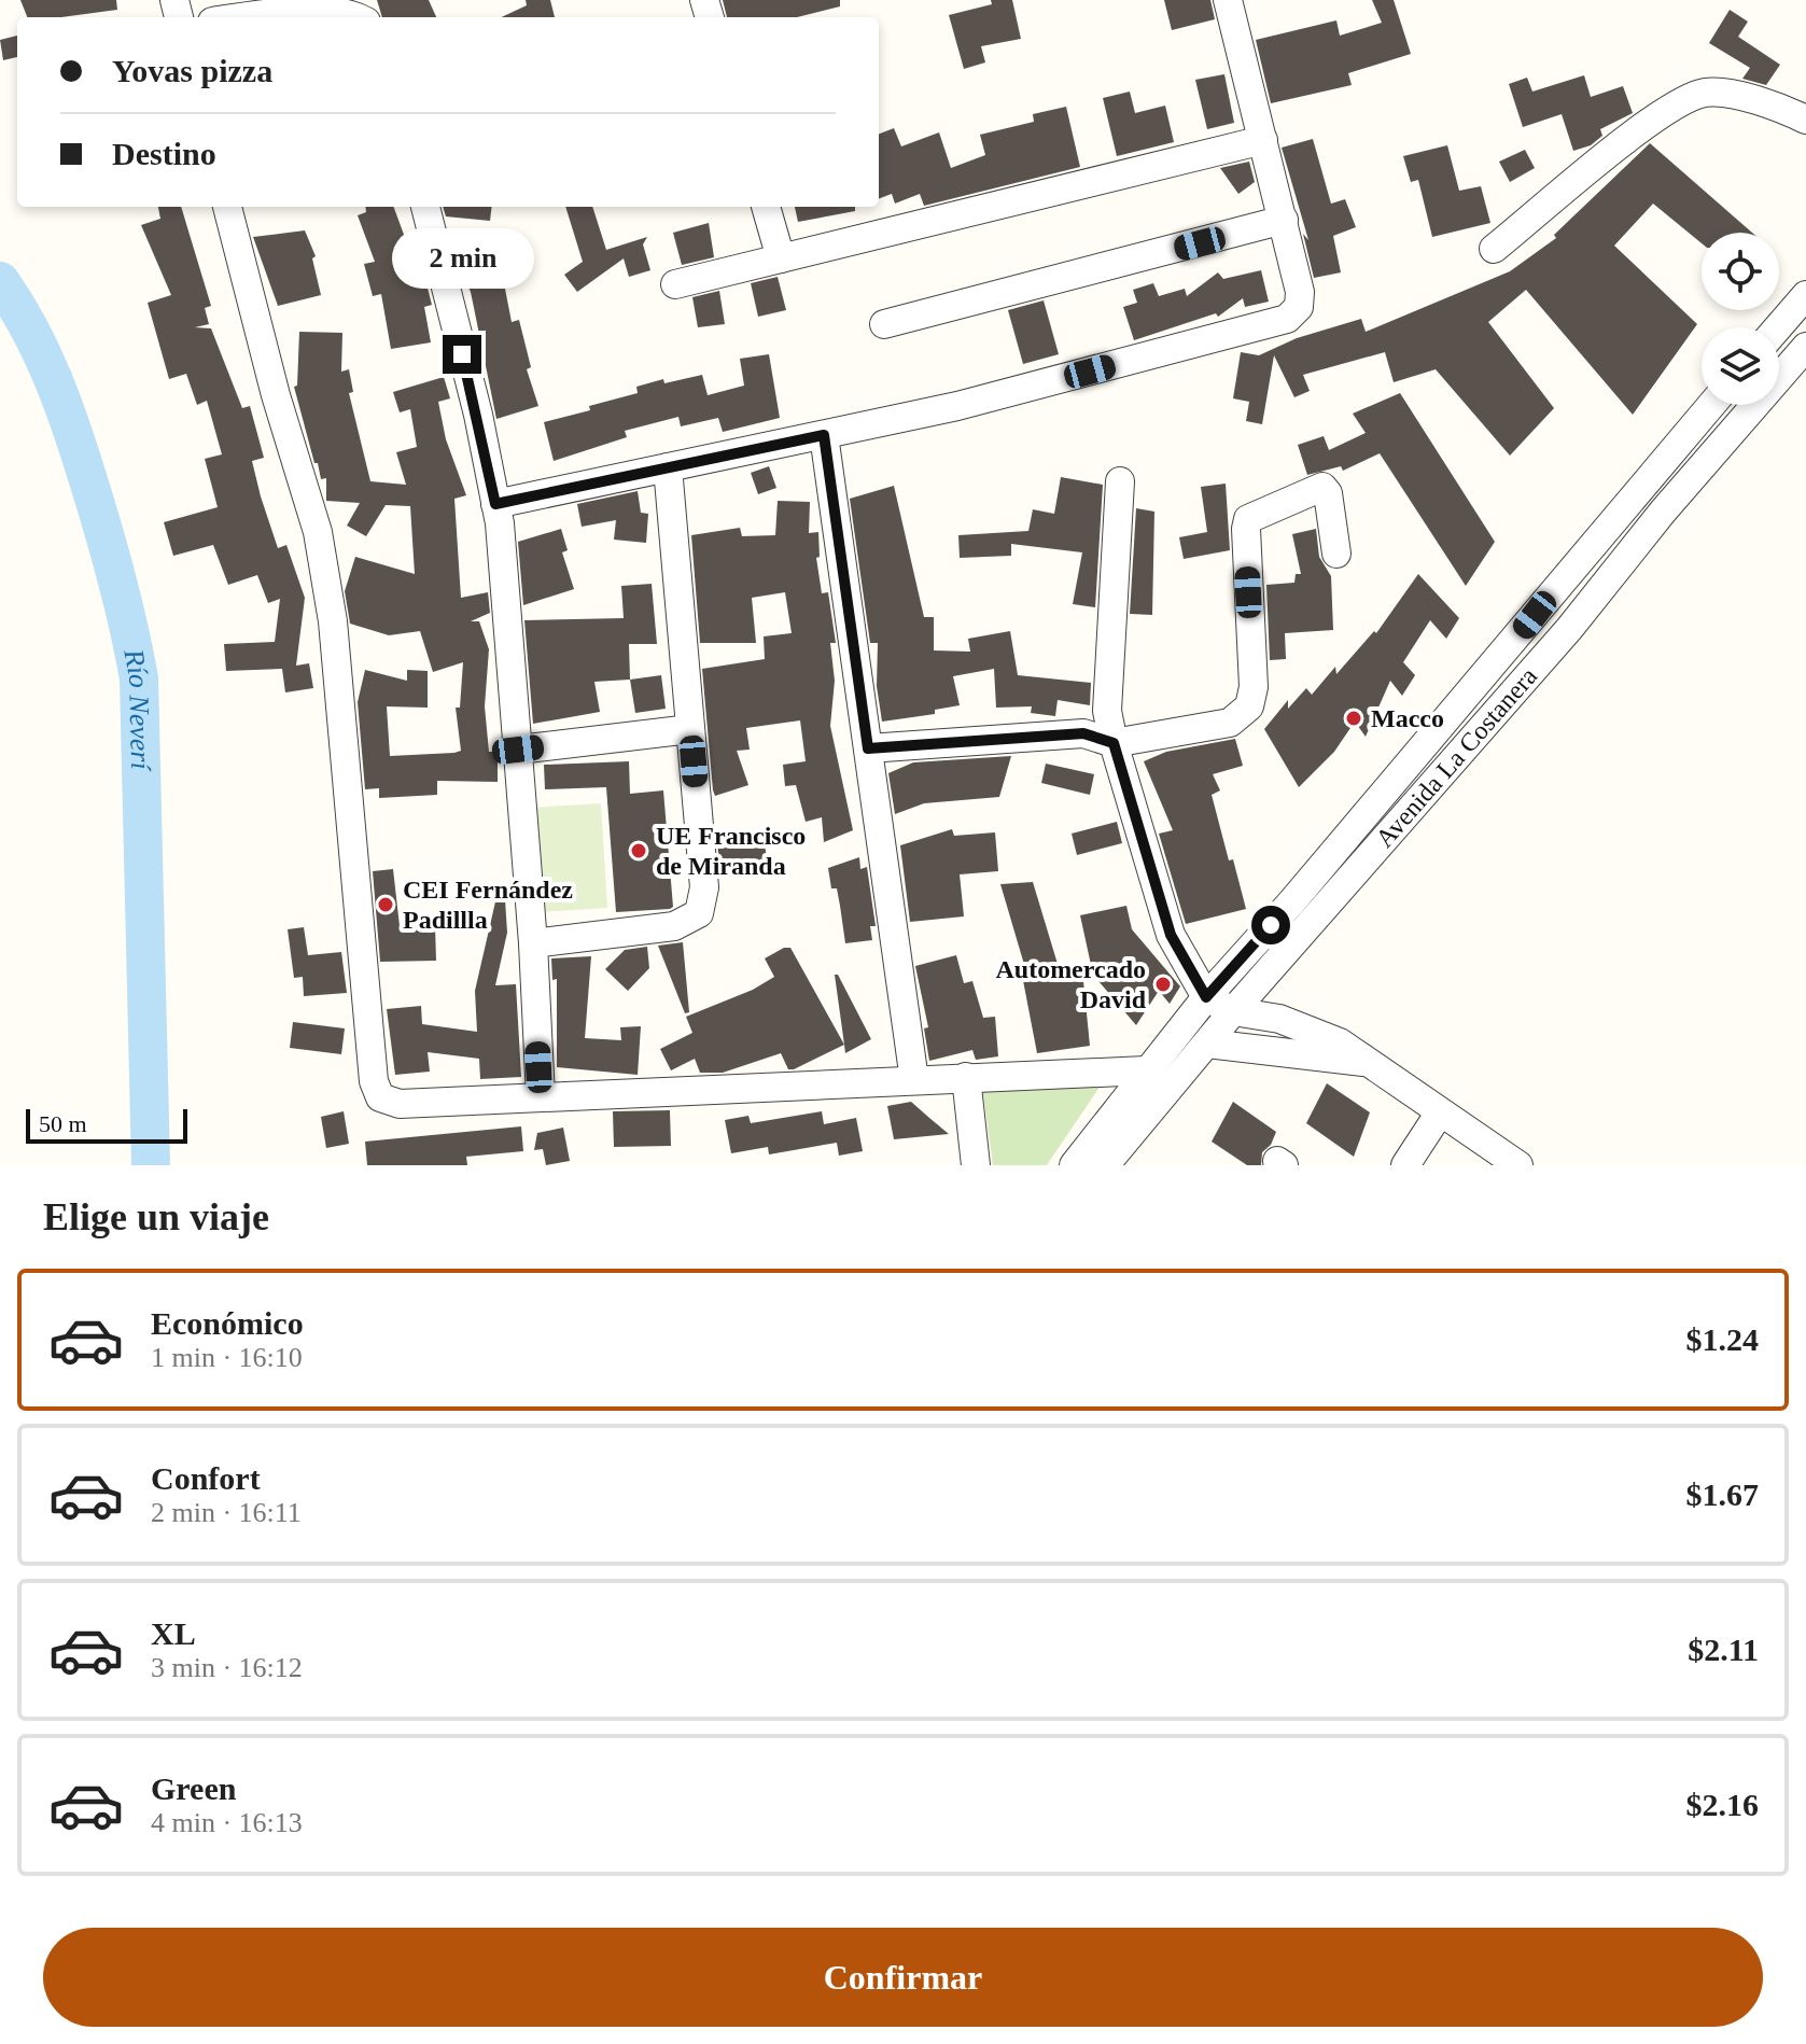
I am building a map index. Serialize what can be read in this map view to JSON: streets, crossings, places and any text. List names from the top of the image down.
{
  "streets": {
    "street": ["Avenida La Costanera"]
  },
  "water": ["Río Neverí"],
  "places": [
    "Macco",
    "UE Francisco de Miranda",
    "CEI Fernández Padillla",
    "Automercado David"
  ],
  "scale_bar": "50 m",
  "page": {
    "banner": ["Yovas pizza", "Destino"],
    "bubble": "2 min",
    "scale": "50 m",
    "heading": "Elige un viaje",
    "list": [
      {
        "name": "Económico",
        "note": "1 min · 16:10",
        "value": "$1.24"
      },
      {
        "name": "Confort",
        "note": "2 min · 16:11",
        "value": "$1.67"
      },
      {
        "name": "XL",
        "note": "3 min · 16:12",
        "value": "$2.11"
      },
      {
        "name": "Green",
        "note": "4 min · 16:13",
        "value": "$2.16"
      }
    ],
    "buttons": "Confirmar"
  }
}
